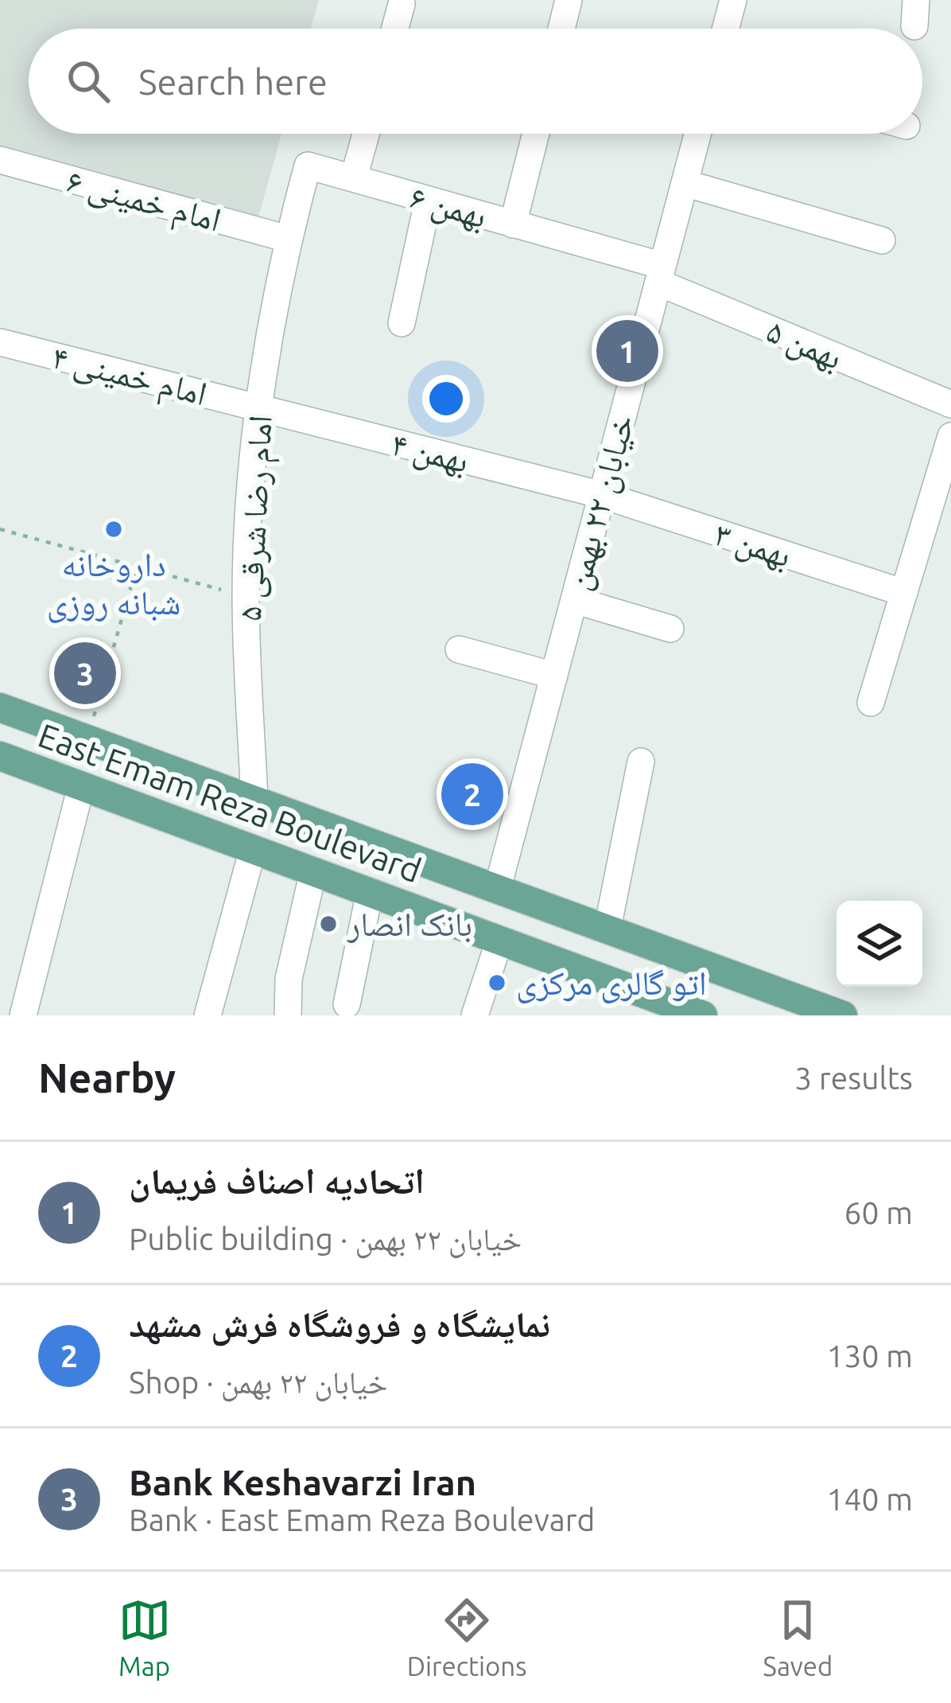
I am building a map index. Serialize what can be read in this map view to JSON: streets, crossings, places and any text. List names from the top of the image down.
{
  "streets": {
    "main road": ["East Emam Reza Boulevard"],
    "street": [
      "امام خمینی ۶",
      "بهمن ۶",
      "بهمن ۵",
      "امام خمینی ۴",
      "بهمن ۴",
      "خیابان ۲۲ بهمن",
      "امام رضا شرقی ۵",
      "بهمن ۳"
    ]
  },
  "crossings": [
    ["امام خمینی ۶", "بهمن ۶"],
    ["امام خمینی ۶", "امام رضا شرقی ۵"],
    ["بهمن ۶", "بهمن ۵"],
    ["بهمن ۶", "خیابان ۲۲ بهمن"],
    ["بهمن ۶", "امام رضا شرقی ۵"],
    ["بهمن ۵", "خیابان ۲۲ بهمن"],
    ["امام خمینی ۴", "بهمن ۴"],
    ["امام خمینی ۴", "امام رضا شرقی ۵"],
    ["بهمن ۴", "خیابان ۲۲ بهمن"],
    ["بهمن ۴", "امام رضا شرقی ۵"],
    ["بهمن ۴", "بهمن ۳"],
    ["خیابان ۲۲ بهمن", "بهمن ۳"],
    ["خیابان ۲۲ بهمن", "East Emam Reza Boulevard"],
    ["امام رضا شرقی ۵", "East Emam Reza Boulevard"]
  ],
  "places": ["داروخانه شبانه روزی", "بانک انصار", "اتو گالری مرکزی"],
  "page": {
    "search": "Search here",
    "pins": ["1", "3", "2"],
    "heading": ["Nearby", "3 results"],
    "list": [
      {
        "mark": "1",
        "name": "اتحادیه اصناف فریمان",
        "note": "Public building · خیابان ۲۲ بهمن",
        "value": "60 m"
      },
      {
        "mark": "2",
        "name": "نمایشگاه و فروشگاه فرش مشهد",
        "note": "Shop · خیابان ۲۲ بهمن",
        "value": "130 m"
      },
      {
        "mark": "3",
        "name": "Bank Keshavarzi Iran",
        "note": "Bank · East Emam Reza Boulevard",
        "value": "140 m"
      }
    ],
    "nav": ["Map", "Directions", "Saved"]
  }
}
